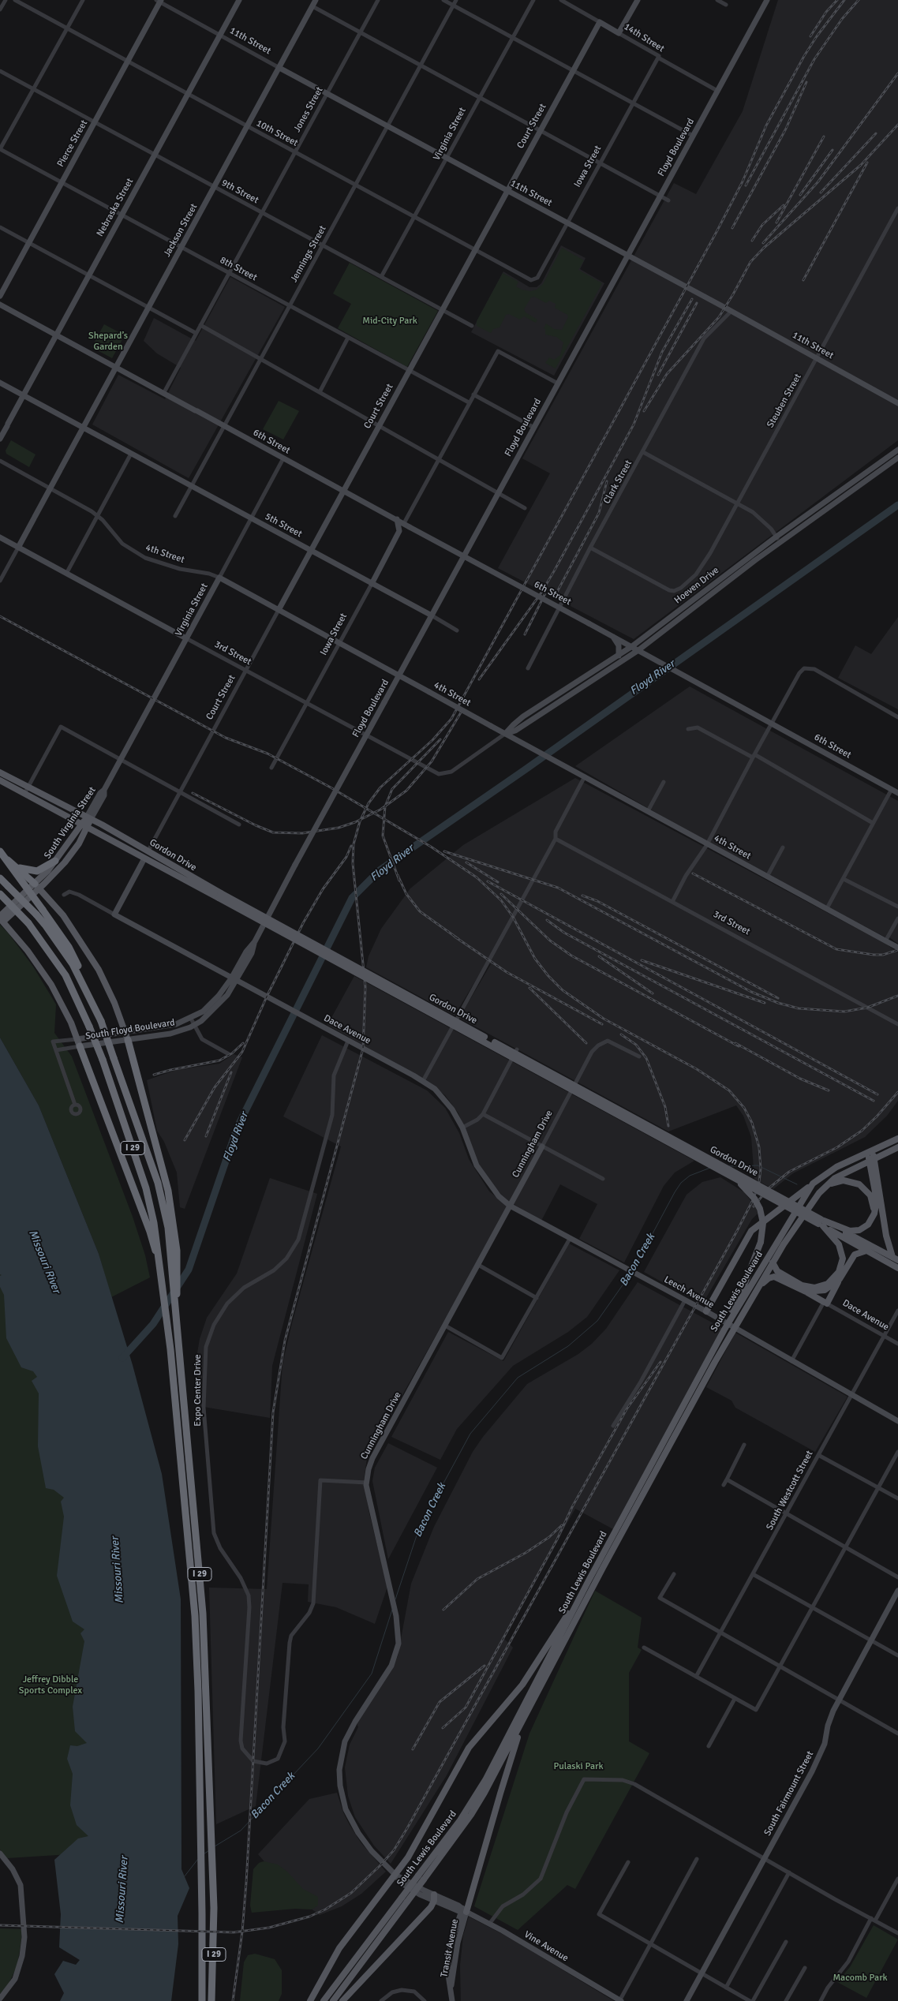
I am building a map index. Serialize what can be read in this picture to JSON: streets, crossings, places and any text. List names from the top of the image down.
{
  "streets": {
    "highway": ["I 29"],
    "main road": [
      "14th Street",
      "11th Street",
      "Court Street",
      "Virginia Street",
      "Pierce Street",
      "Floyd Boulevard",
      "Iowa Street",
      "Nebraska Street",
      "Jackson Street",
      "6th Street",
      "5th Street",
      "4th Street",
      "Hoeven Drive",
      "3rd Street",
      "South Virginia Street",
      "Gordon Drive",
      "South Floyd Boulevard",
      "Dace Avenue",
      "Cunningham Drive",
      "South Lewis Boulevard",
      "Leech Avenue",
      "South Fairmount Street",
      "Vine Avenue",
      "Transit Avenue"
    ],
    "street": [
      "Jones Street",
      "10th Street",
      "9th Street",
      "Jennings Street",
      "8th Street",
      "Steuben Street",
      "Clark Street",
      "Expo Center Drive",
      "South Westcott Street"
    ]
  },
  "crossings": [
    ["14th Street", "Court Street"],
    ["14th Street", "Floyd Boulevard"],
    ["14th Street", "Iowa Street"],
    ["11th Street", "Jones Street"],
    ["11th Street", "Court Street"],
    ["11th Street", "Virginia Street"],
    ["11th Street", "Pierce Street"],
    ["11th Street", "Floyd Boulevard"],
    ["11th Street", "Iowa Street"],
    ["11th Street", "Nebraska Street"],
    ["11th Street", "Jackson Street"],
    ["11th Street", "Jennings Street"],
    ["11th Street", "Steuben Street"],
    ["11th Street", "Clark Street"],
    ["Jones Street", "10th Street"],
    ["Jones Street", "9th Street"],
    ["Jones Street", "8th Street"],
    ["Jones Street", "6th Street"],
    ["Court Street", "10th Street"],
    ["Court Street", "9th Street"],
    ["Court Street", "8th Street"],
    ["Court Street", "6th Street"],
    ["Court Street", "5th Street"],
    ["Court Street", "4th Street"],
    ["Court Street", "3rd Street"],
    ["Court Street", "Gordon Drive"],
    ["10th Street", "Virginia Street"],
    ["10th Street", "Pierce Street"],
    ["10th Street", "Iowa Street"],
    ["10th Street", "Nebraska Street"],
    ["10th Street", "Jackson Street"],
    ["10th Street", "Jennings Street"],
    ["Virginia Street", "9th Street"],
    ["Virginia Street", "6th Street"],
    ["Virginia Street", "5th Street"],
    ["Virginia Street", "4th Street"],
    ["Virginia Street", "3rd Street"],
    ["Virginia Street", "South Virginia Street"],
    ["Pierce Street", "9th Street"],
    ["Pierce Street", "8th Street"],
    ["Floyd Boulevard", "5th Street"],
    ["Floyd Boulevard", "4th Street"],
    ["Floyd Boulevard", "South Floyd Boulevard"],
    ["Iowa Street", "5th Street"],
    ["Iowa Street", "4th Street"],
    ["Iowa Street", "3rd Street"],
    ["9th Street", "Nebraska Street"],
    ["9th Street", "Jackson Street"],
    ["9th Street", "Jennings Street"],
    ["Nebraska Street", "8th Street"],
    ["Nebraska Street", "6th Street"],
    ["Nebraska Street", "5th Street"],
    ["Jackson Street", "8th Street"],
    ["Jackson Street", "6th Street"],
    ["Jackson Street", "5th Street"],
    ["Jackson Street", "4th Street"],
    ["Jackson Street", "3rd Street"],
    ["Jennings Street", "8th Street"],
    ["Jennings Street", "6th Street"],
    ["Jennings Street", "5th Street"],
    ["Steuben Street", "Clark Street"],
    ["6th Street", "Hoeven Drive"],
    ["4th Street", "Hoeven Drive"],
    ["Hoeven Drive", "3rd Street"],
    ["South Virginia Street", "Gordon Drive"],
    ["South Floyd Boulevard", "Dace Avenue"],
    ["Dace Avenue", "Cunningham Drive"],
    ["Dace Avenue", "Leech Avenue"],
    ["Dace Avenue", "Expo Center Drive"],
    ["Dace Avenue", "South Westcott Street"],
    ["Cunningham Drive", "Leech Avenue"],
    ["Cunningham Drive", "Expo Center Drive"],
    ["Cunningham Drive", "Vine Avenue"],
    ["South Lewis Boulevard", "Leech Avenue"],
    ["Leech Avenue", "South Westcott Street"],
    ["Vine Avenue", "Transit Avenue"]
  ],
  "water": ["Floyd River", "Bacon Creek", "Missouri River"],
  "parks": [
    "Mid-City Park",
    "Shepard’s Garden",
    "Jeffrey Dibble Sports Complex",
    "Pulaski Park",
    "Macomb Park"
  ]
}
